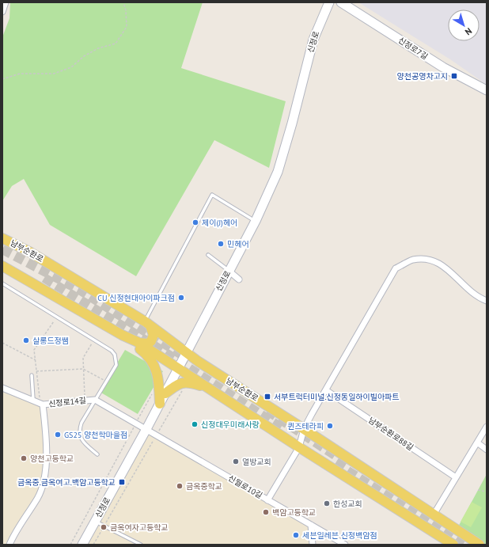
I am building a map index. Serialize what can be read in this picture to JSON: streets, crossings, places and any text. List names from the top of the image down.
{
  "streets": {
    "main road": ["신정로", "신정로7길", "남부순환로"],
    "street": ["신정로14길", "남부순환로88길", "신월로10길"]
  },
  "crossings": [
    ["신정로", "남부순환로"],
    ["신정로", "신정로14길"],
    ["신정로", "신월로10길"],
    ["신정로14길", "신월로10길"]
  ],
  "places": {
    "transit": ["양천공영차고지", "서부트럭터미널.신정동일하이빌아파트", "금옥중.금옥여고.백암고등학교"],
    "other": [
      "제이(J)헤어",
      "민헤어",
      "CU 신정현대아이파크점",
      "살롱드정쌤",
      "신정대우미래사랑",
      "퀸즈테라피",
      "GS25 양천학마을점",
      "양천고등학교",
      "열방교회",
      "금옥중학교",
      "한성교회",
      "백암고등학교",
      "금옥여자고등학교",
      "세븐일레븐 신정백암점"
    ]
  },
  "north": "bottom right"
}
